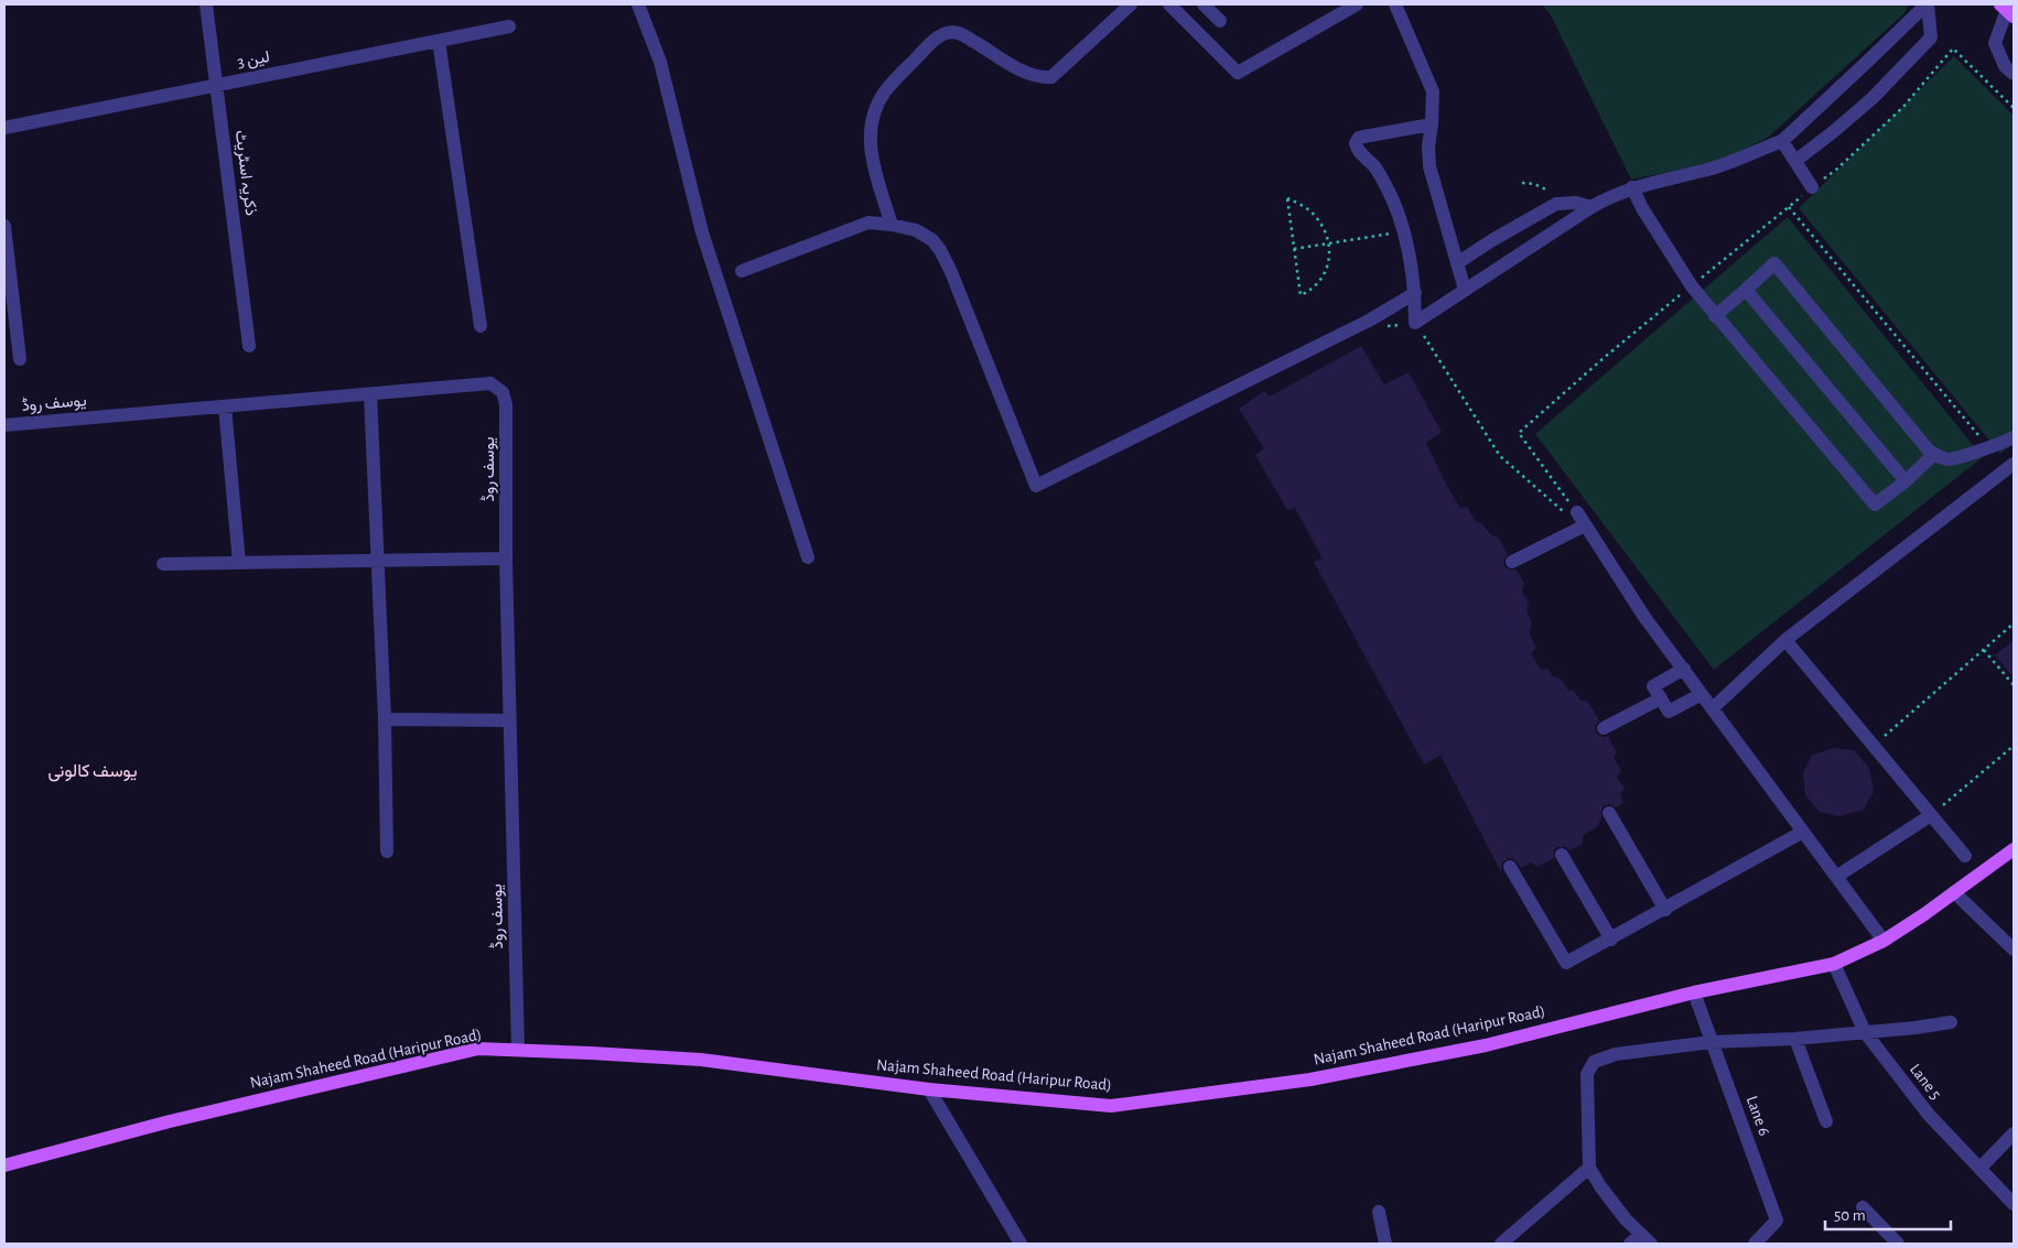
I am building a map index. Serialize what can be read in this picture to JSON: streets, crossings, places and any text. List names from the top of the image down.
{
  "streets": {
    "main road": ["Najam Shaheed Road (Haripur Road)"],
    "street": [
      "لین 3",
      "ذکریہ اسٹریٹ",
      "یوسف روڈ",
      "Lane 5",
      "Lane 6"
    ]
  },
  "crossings": [
    ["لین 3", "ذکریہ اسٹریٹ"],
    ["یوسف روڈ", "Najam Shaheed Road (Haripur Road)"],
    ["Najam Shaheed Road (Haripur Road)", "Lane 5"],
    ["Najam Shaheed Road (Haripur Road)", "Lane 6"]
  ],
  "districts": ["یوسف کالونی"],
  "scale_bar": "50 m"
}
